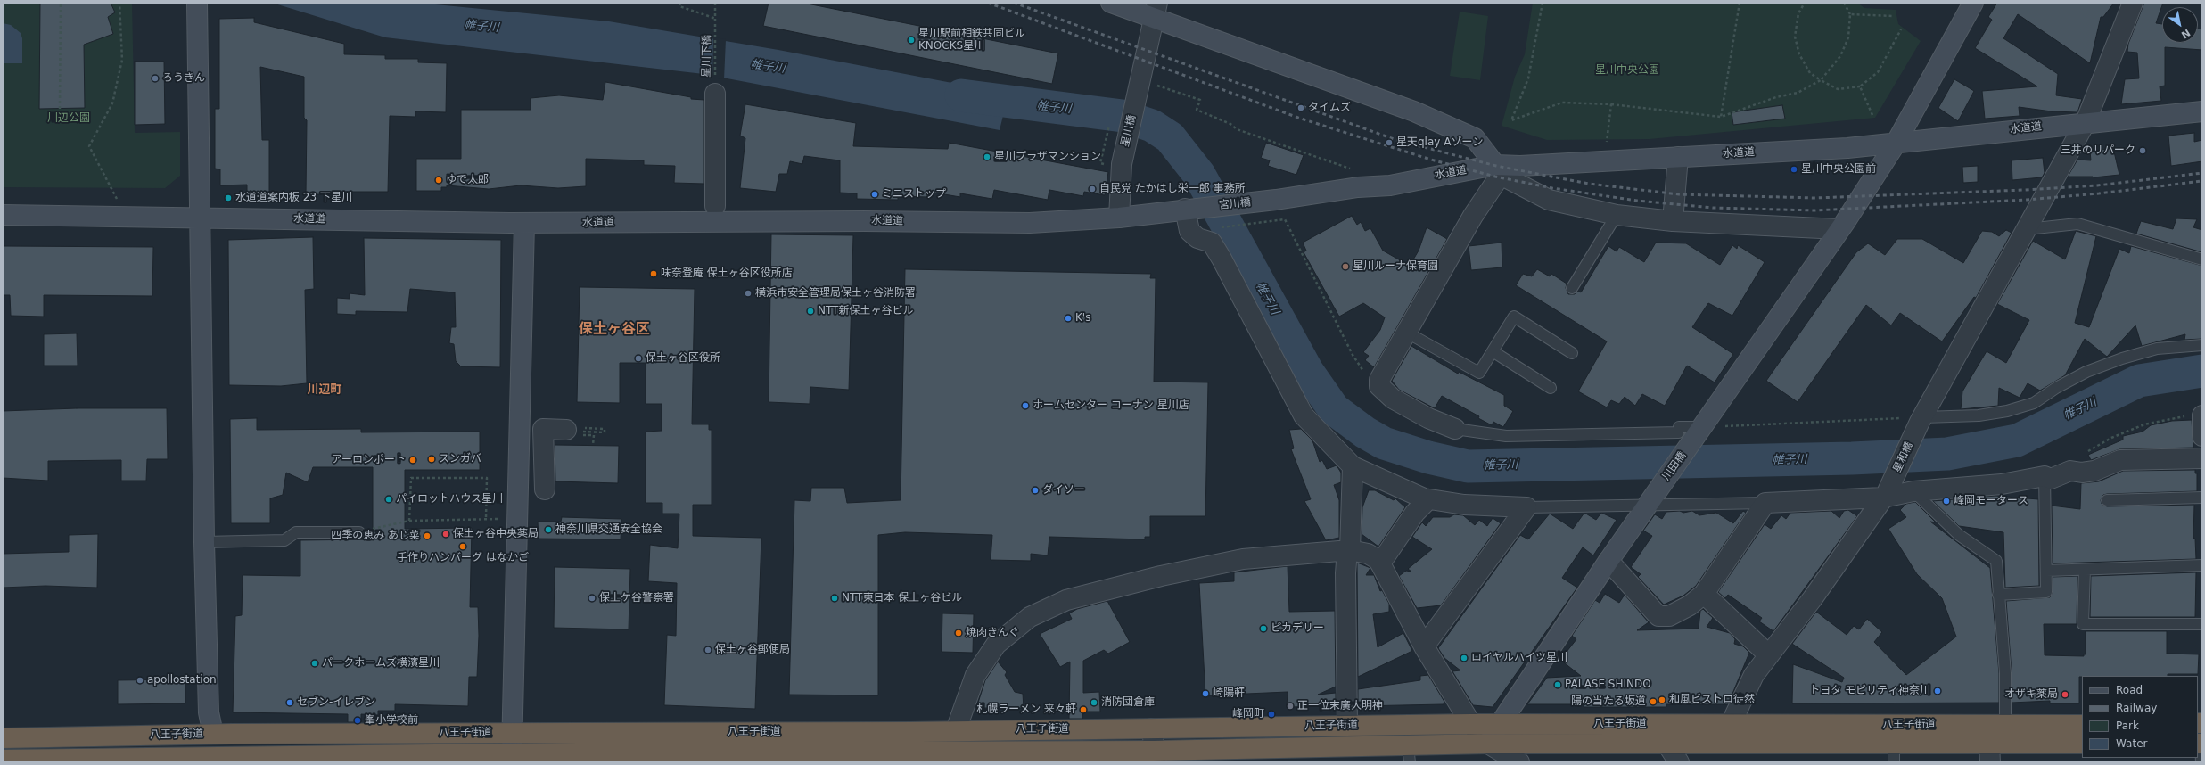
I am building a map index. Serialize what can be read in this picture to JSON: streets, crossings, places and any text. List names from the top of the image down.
{
  "streets": {
    "highway": ["八王子街道"],
    "street": [
      "水道道",
      "星川橋",
      "宮川橋",
      "星和橋",
      "川田橋"
    ],
    "path": ["星川下橋"]
  },
  "crossings": [
    ["水道道", "星川橋"],
    ["水道道", "宮川橋"],
    ["水道道", "星和橋"],
    ["水道道", "川田橋"],
    ["星和橋", "八王子街道"],
    ["川田橋", "八王子街道"]
  ],
  "districts": ["保土ヶ谷区", "川辺町"],
  "water": ["帷子川"],
  "parks": ["星川中央公園", "川辺公園"],
  "places": [
    "星川駅前相鉄共同ビル KNOCKS星川",
    "ろうきん",
    "タイムズ",
    "星天qlay Aゾーン",
    "三井のリパーク",
    "星川プラザマンション",
    "星川中央公園前",
    "ゆで太郎",
    "自民党 たかはし栄一郎 事務所",
    "ミニストップ",
    "水道道案内板 23 下星川",
    "星川ルーナ保育園",
    "味奈登庵 保土ヶ谷区役所店",
    "横浜市安全管理局保土ヶ谷消防署",
    "NTT新保土ヶ谷ビル",
    "K's",
    "保土ヶ谷区役所",
    "ホームセンター コーナン 星川店",
    "スンガバ",
    "アーロンポート",
    "ダイソー",
    "パイロットハウス星川",
    "峰岡モータース",
    "神奈川県交通安全協会",
    "保土ヶ谷中央薬局",
    "四季の恵み あじ菜",
    "手作りハンバーグ はなかご",
    "保土ケ谷警察署",
    "NTT東日本 保土ヶ谷ビル",
    "ピカデリー",
    "焼肉きんぐ",
    "保土ヶ谷郵便局",
    "ロイヤルハイツ星川",
    "パークホームズ横濱星川",
    "apollostation",
    "PALASE SHINDO",
    "トヨタ モビリティ神奈川",
    "崎陽軒",
    "オザキ薬局",
    "和風ビストロ徒然",
    "陽の当たる坂道",
    "セブン-イレブン",
    "消防団倉庫",
    "正一位末廣大明神",
    "札幌ラーメン 来々軒",
    "峰岡町",
    "峯小学校前"
  ],
  "legend": [
    "Road",
    "Railway",
    "Park",
    "Water"
  ],
  "north": "bottom right"
}
